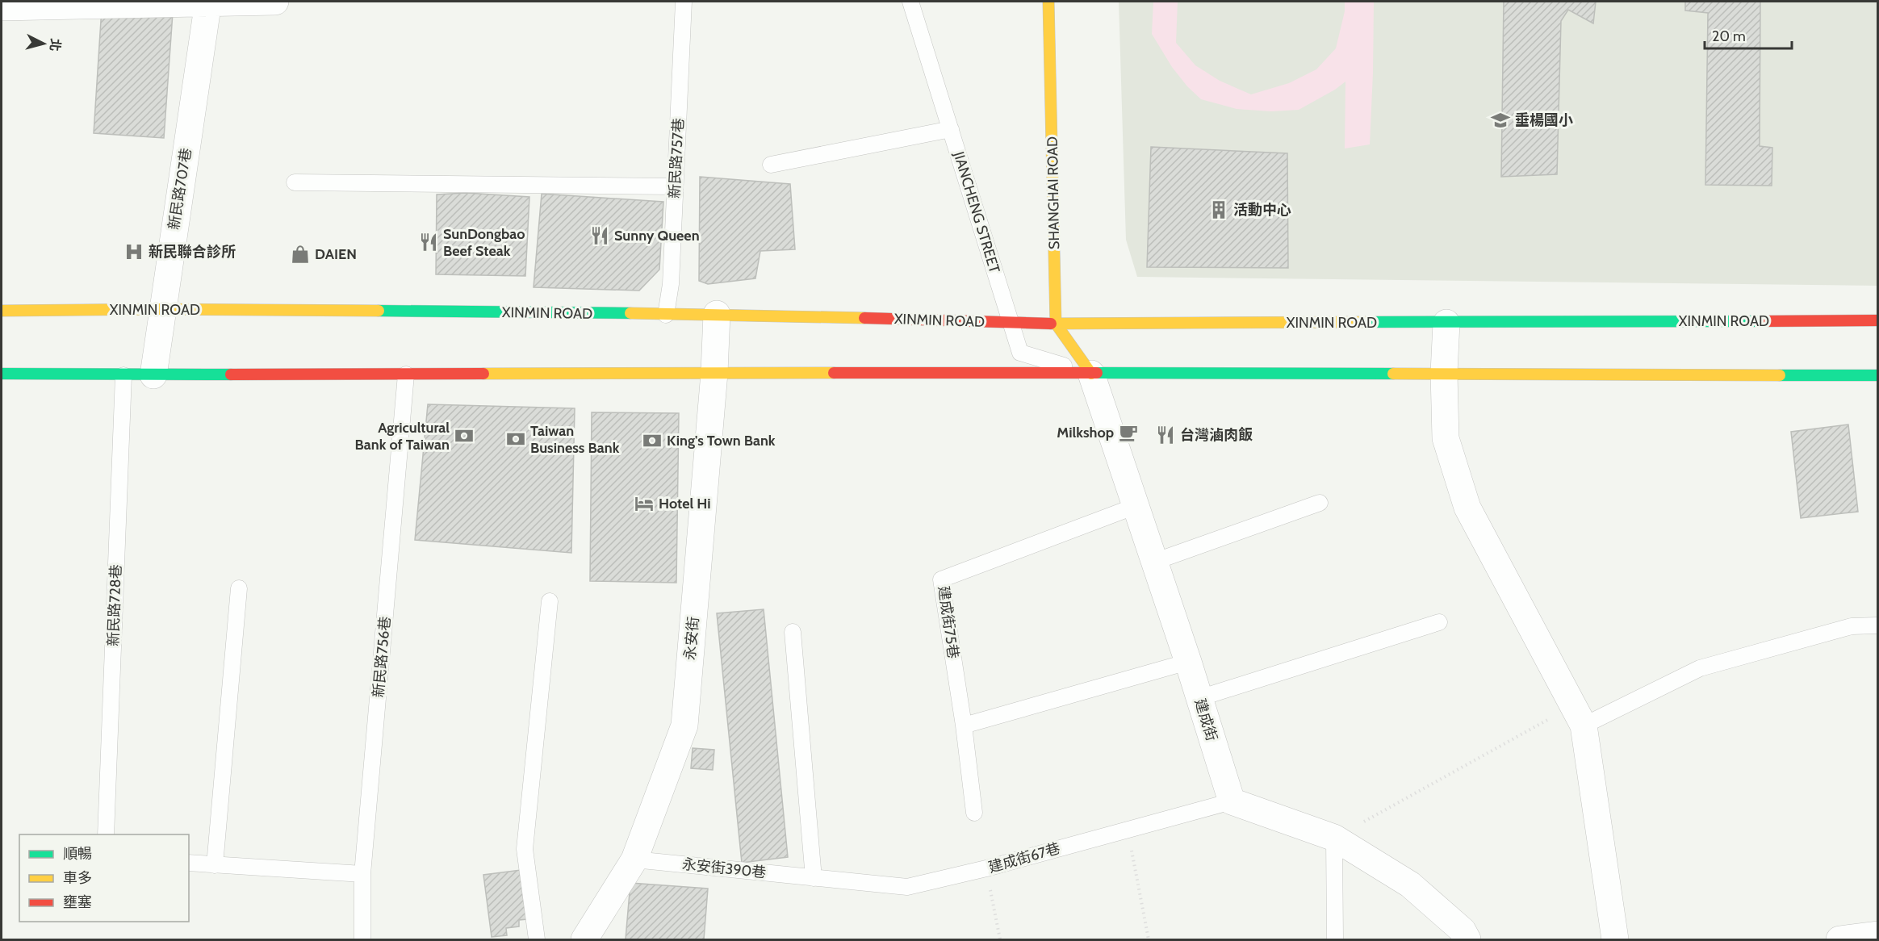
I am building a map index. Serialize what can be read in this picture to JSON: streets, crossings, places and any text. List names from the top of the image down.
{
  "streets": {
    "street": [
      "新民路707巷",
      "SHANGHAI ROAD",
      "XINMIN ROAD",
      "永安街",
      "建成街"
    ],
    "lane": [
      "新民路757巷",
      "JIANCHENG STREET",
      "新民路728巷",
      "建成街75巷",
      "新民路756巷",
      "建成街67巷",
      "永安街390巷"
    ]
  },
  "crossings": [
    ["新民路757巷", "XINMIN ROAD"],
    ["新民路707巷", "XINMIN ROAD"],
    ["SHANGHAI ROAD", "XINMIN ROAD"],
    ["JIANCHENG STREET", "XINMIN ROAD"],
    ["JIANCHENG STREET", "建成街"],
    ["XINMIN ROAD", "永安街"],
    ["建成街75巷", "建成街"],
    ["永安街", "永安街390巷"],
    ["建成街", "建成街67巷"],
    ["建成街67巷", "永安街390巷"]
  ],
  "places": {
    "school or university": ["垂楊國小"],
    "building": ["活動中心"],
    "restaurant": ["Sunny Queen", "SunDongbao Beef Steak", "台灣滷肉飯"],
    "hospital": ["新民聯合診所"],
    "shop": ["DAIEN"],
    "cafe": ["Milkshop"],
    "bank": ["Agricultural Bank of Taiwan", "Taiwan Business Bank", "King's Town Bank"],
    "hotel": ["Hotel Hi"]
  },
  "legend": ["順暢", "車多", "壅塞"],
  "scale_bar": "20 m",
  "north": "right"
}
